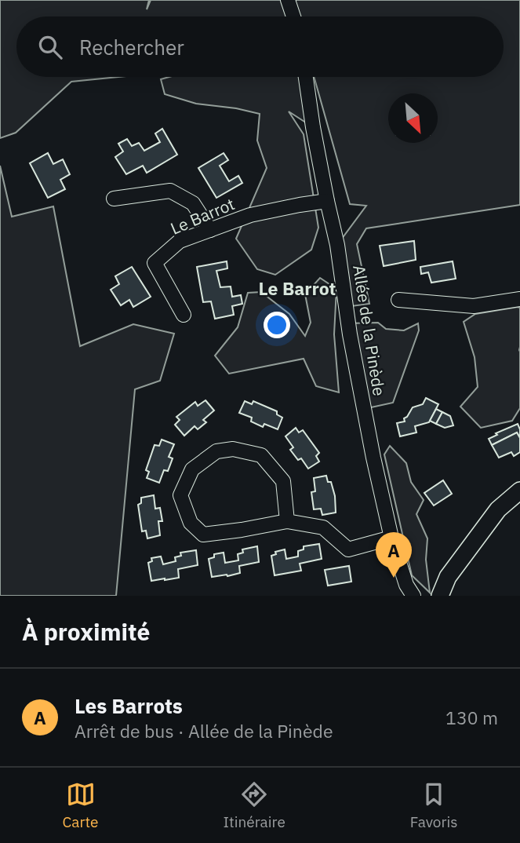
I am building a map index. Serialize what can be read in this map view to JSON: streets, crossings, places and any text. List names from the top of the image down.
{
  "streets": {
    "street": ["Le Barrot", "Allée de la Pinède"]
  },
  "crossings": [
    ["Le Barrot", "Allée de la Pinède"]
  ],
  "districts": ["Le Barrot"],
  "north": "bottom right",
  "page": {
    "search": "Rechercher",
    "pins": "A",
    "heading": "À proximité",
    "list": [
      {
        "mark": "A",
        "name": "Les Barrots",
        "note": "Arrêt de bus · Allée de la Pinède",
        "value": "130 m"
      }
    ],
    "nav": ["Carte", "Itinéraire", "Favoris"]
  }
}
